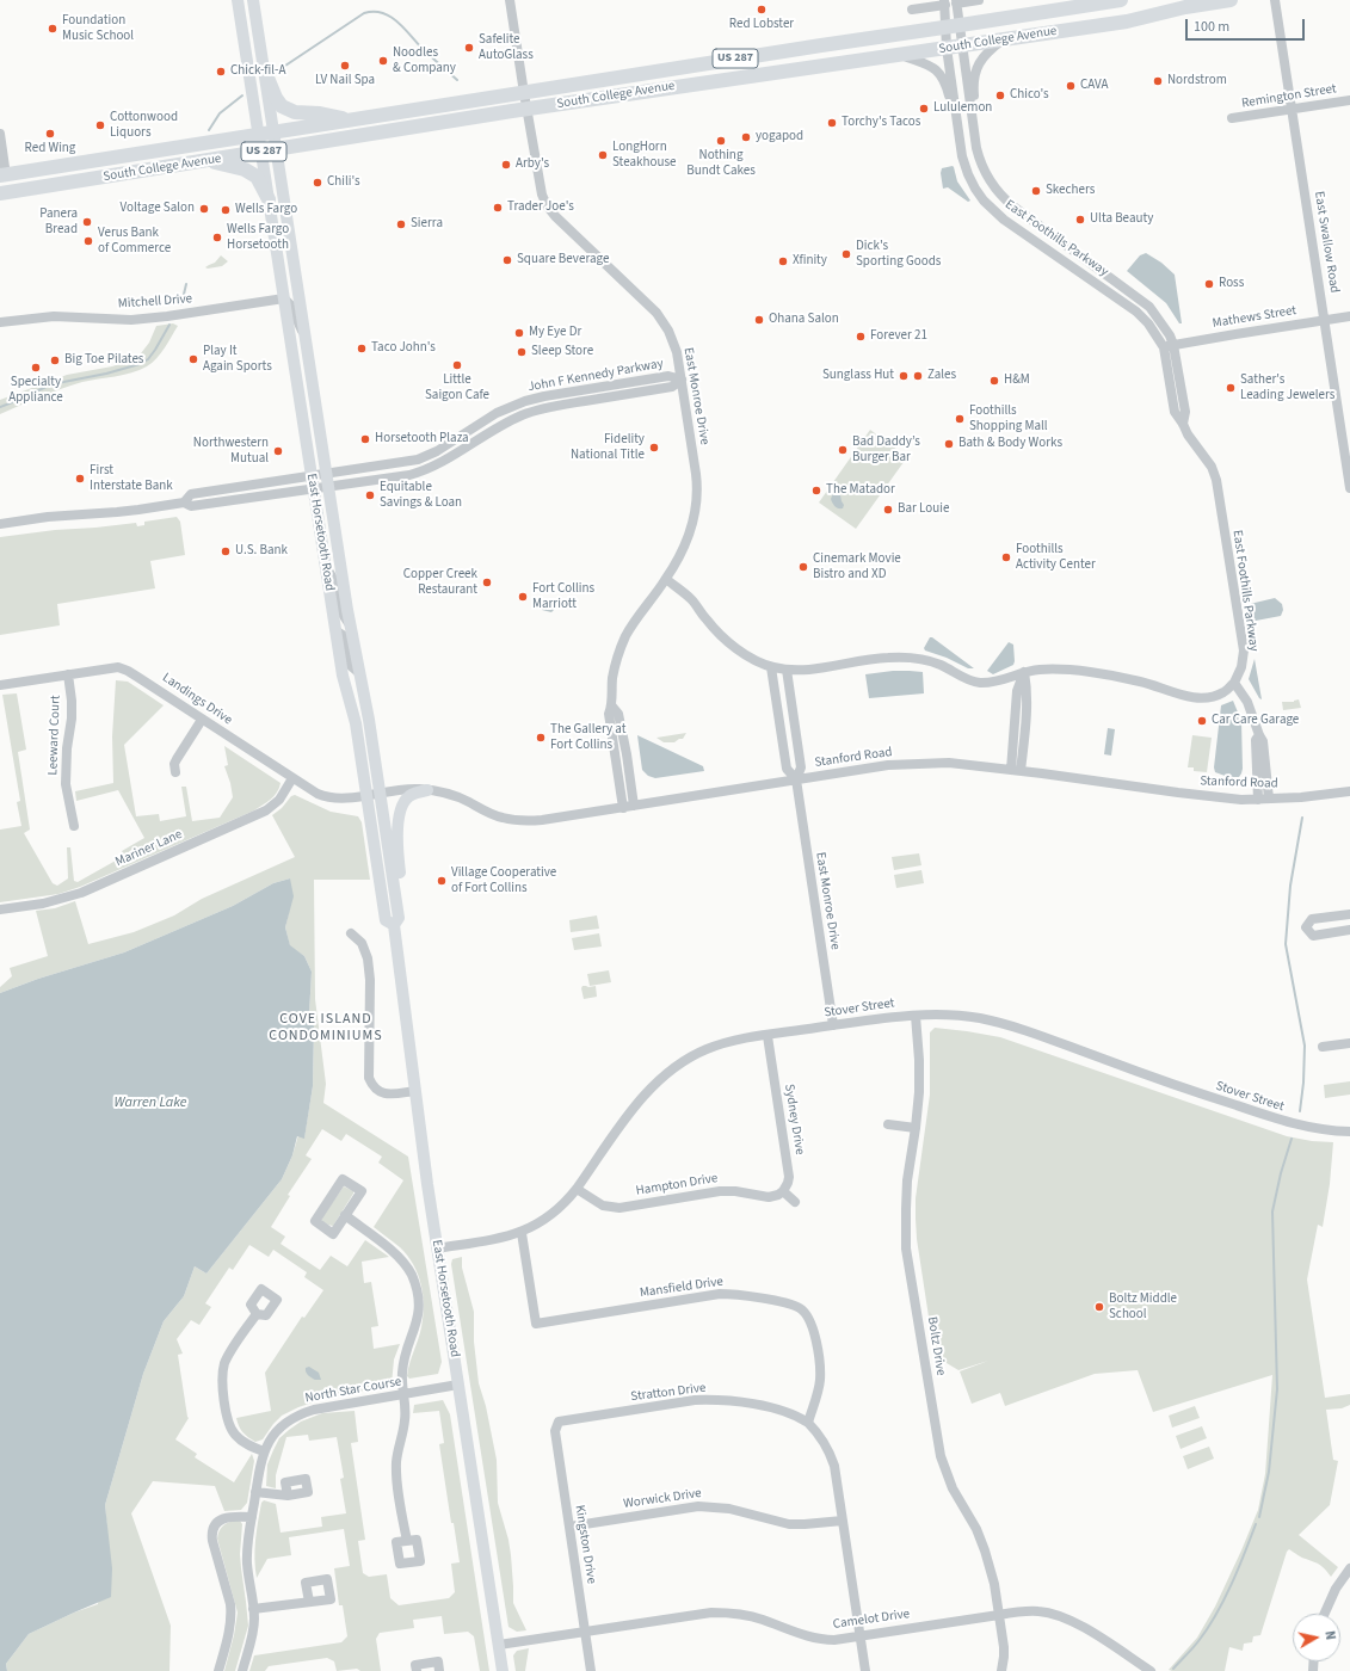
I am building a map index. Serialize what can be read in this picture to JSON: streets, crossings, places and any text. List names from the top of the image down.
{
  "streets": {
    "highway": ["South College Avenue", "US 287"],
    "main road": ["East Horsetooth Road"],
    "street": [
      "Remington Street",
      "East Foothills Parkway",
      "East Swallow Road",
      "Mitchell Drive",
      "Mathews Street",
      "John F Kennedy Parkway",
      "East Monroe Drive",
      "Landings Drive",
      "Leeward Court",
      "Stanford Road",
      "Mariner Lane",
      "Stover Street",
      "Sydney Drive",
      "Hampton Drive",
      "Mansfield Drive",
      "Boltz Drive",
      "North Star Course",
      "Stratton Drive",
      "Worwick Drive",
      "Kingston Drive",
      "Camelot Drive"
    ]
  },
  "crossings": [
    ["South College Avenue", "East Foothills Parkway"],
    ["South College Avenue", "East Monroe Drive"],
    ["South College Avenue", "East Horsetooth Road"],
    ["Remington Street", "East Swallow Road"],
    ["East Foothills Parkway", "Mathews Street"],
    ["East Swallow Road", "Mathews Street"],
    ["Mitchell Drive", "East Horsetooth Road"],
    ["John F Kennedy Parkway", "East Monroe Drive"],
    ["John F Kennedy Parkway", "East Horsetooth Road"],
    ["East Monroe Drive", "Stanford Road"],
    ["East Monroe Drive", "Stover Street"],
    ["East Horsetooth Road", "Landings Drive"],
    ["East Horsetooth Road", "Stanford Road"],
    ["East Horsetooth Road", "Stover Street"],
    ["East Horsetooth Road", "North Star Course"],
    ["East Horsetooth Road", "Camelot Drive"],
    ["Landings Drive", "Leeward Court"],
    ["Landings Drive", "Stanford Road"],
    ["Landings Drive", "Mariner Lane"],
    ["Stover Street", "Sydney Drive"],
    ["Stover Street", "Hampton Drive"],
    ["Stover Street", "Mansfield Drive"],
    ["Stover Street", "Boltz Drive"],
    ["Sydney Drive", "Hampton Drive"],
    ["Mansfield Drive", "Stratton Drive"],
    ["Boltz Drive", "Camelot Drive"],
    ["Stratton Drive", "Kingston Drive"],
    ["Worwick Drive", "Kingston Drive"],
    ["Kingston Drive", "Camelot Drive"]
  ],
  "districts": ["COVE ISLAND CONDOMINIUMS"],
  "water": ["Warren Lake"],
  "places": [
    "Red Lobster",
    "Foundation Music School",
    "Safelite AutoGlass",
    "Noodles & Company",
    "LV Nail Spa",
    "Chick-fil-A",
    "Nordstrom",
    "CAVA",
    "Chico's",
    "Lululemon",
    "Torchy's Tacos",
    "Cottonwood Liquors",
    "Red Wing",
    "yogapod",
    "Nothing Bundt Cakes",
    "LongHorn Steakhouse",
    "Arby's",
    "Chili's",
    "Skechers",
    "Trader Joe's",
    "Voltage Salon",
    "Wells Fargo",
    "Ulta Beauty",
    "Panera Bread",
    "Sierra",
    "Wells Fargo Horsetooth",
    "Verus Bank of Commerce",
    "Dick's Sporting Goods",
    "Square Beverage",
    "Xfinity",
    "Ross",
    "Ohana Salon",
    "My Eye Dr",
    "Forever 21",
    "Taco John's",
    "Sleep Store",
    "Play It Again Sports",
    "Big Toe Pilates",
    "Little Saigon Cafe",
    "Specialty Appliance",
    "Sunglass Hut",
    "Zales",
    "H&M",
    "Sather's Leading Jewelers",
    "Foothills Shopping Mall",
    "Horsetooth Plaza",
    "Bath & Body Works",
    "Fidelity National Title",
    "Bad Daddy’s Burger Bar",
    "Northwestern Mutual",
    "First Interstate Bank",
    "The Matador",
    "Equitable Savings & Loan",
    "Bar Louie",
    "U.S. Bank",
    "Foothills Activity Center",
    "Cinemark Movie Bistro and XD",
    "Copper Creek Restaurant",
    "Fort Collins Marriott",
    "Car Care Garage",
    "The Gallery at Fort Collins",
    "Village Cooperative of Fort Collins",
    "Boltz Middle School"
  ],
  "scale_bar": "100 m",
  "north": "right"
}
